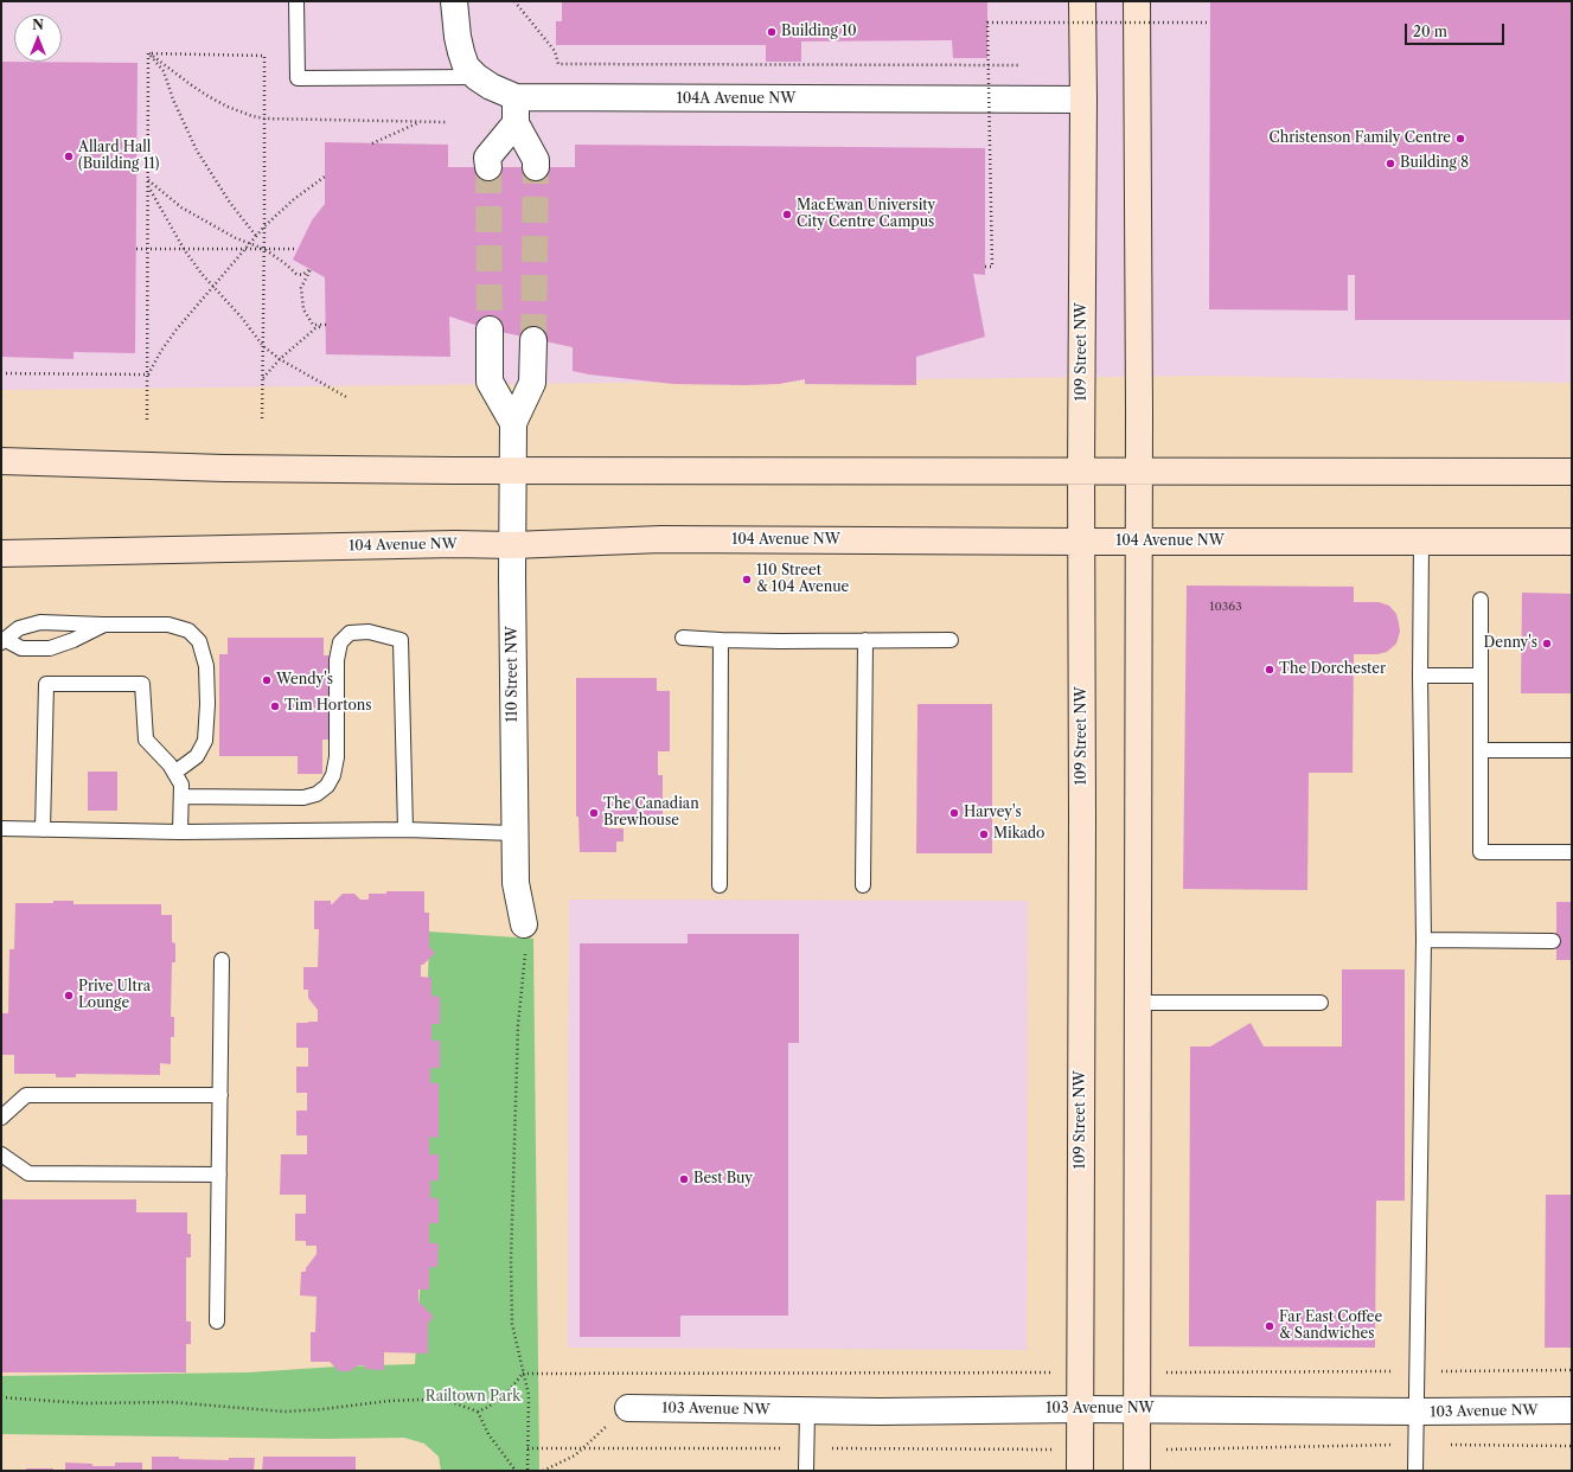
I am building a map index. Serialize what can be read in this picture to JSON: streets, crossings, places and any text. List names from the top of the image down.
{
  "streets": {
    "main road": ["109 Street NW", "104 Avenue NW"],
    "street": ["104A Avenue NW", "110 Street NW", "103 Avenue NW"]
  },
  "crossings": [
    ["104A Avenue NW", "109 Street NW"],
    ["109 Street NW", "104 Avenue NW"],
    ["109 Street NW", "103 Avenue NW"],
    ["104 Avenue NW", "110 Street NW"]
  ],
  "parks": ["Railtown Park"],
  "places": [
    "Building 10",
    "Christenson Family Centre",
    "Allard Hall (Building 11)",
    "Building 8",
    "MacEwan University City Centre Campus",
    "110 Street & 104 Avenue",
    "Denny's",
    "The Dorchester",
    "Wendy's",
    "Tim Hortons",
    "The Canadian Brewhouse",
    "Harvey's",
    "Mikado",
    "Prive Ultra Lounge",
    "Best Buy",
    "Far East Coffee & Sandwiches"
  ],
  "house_numbers": ["10363"],
  "scale_bar": "20 m",
  "north": "top"
}
